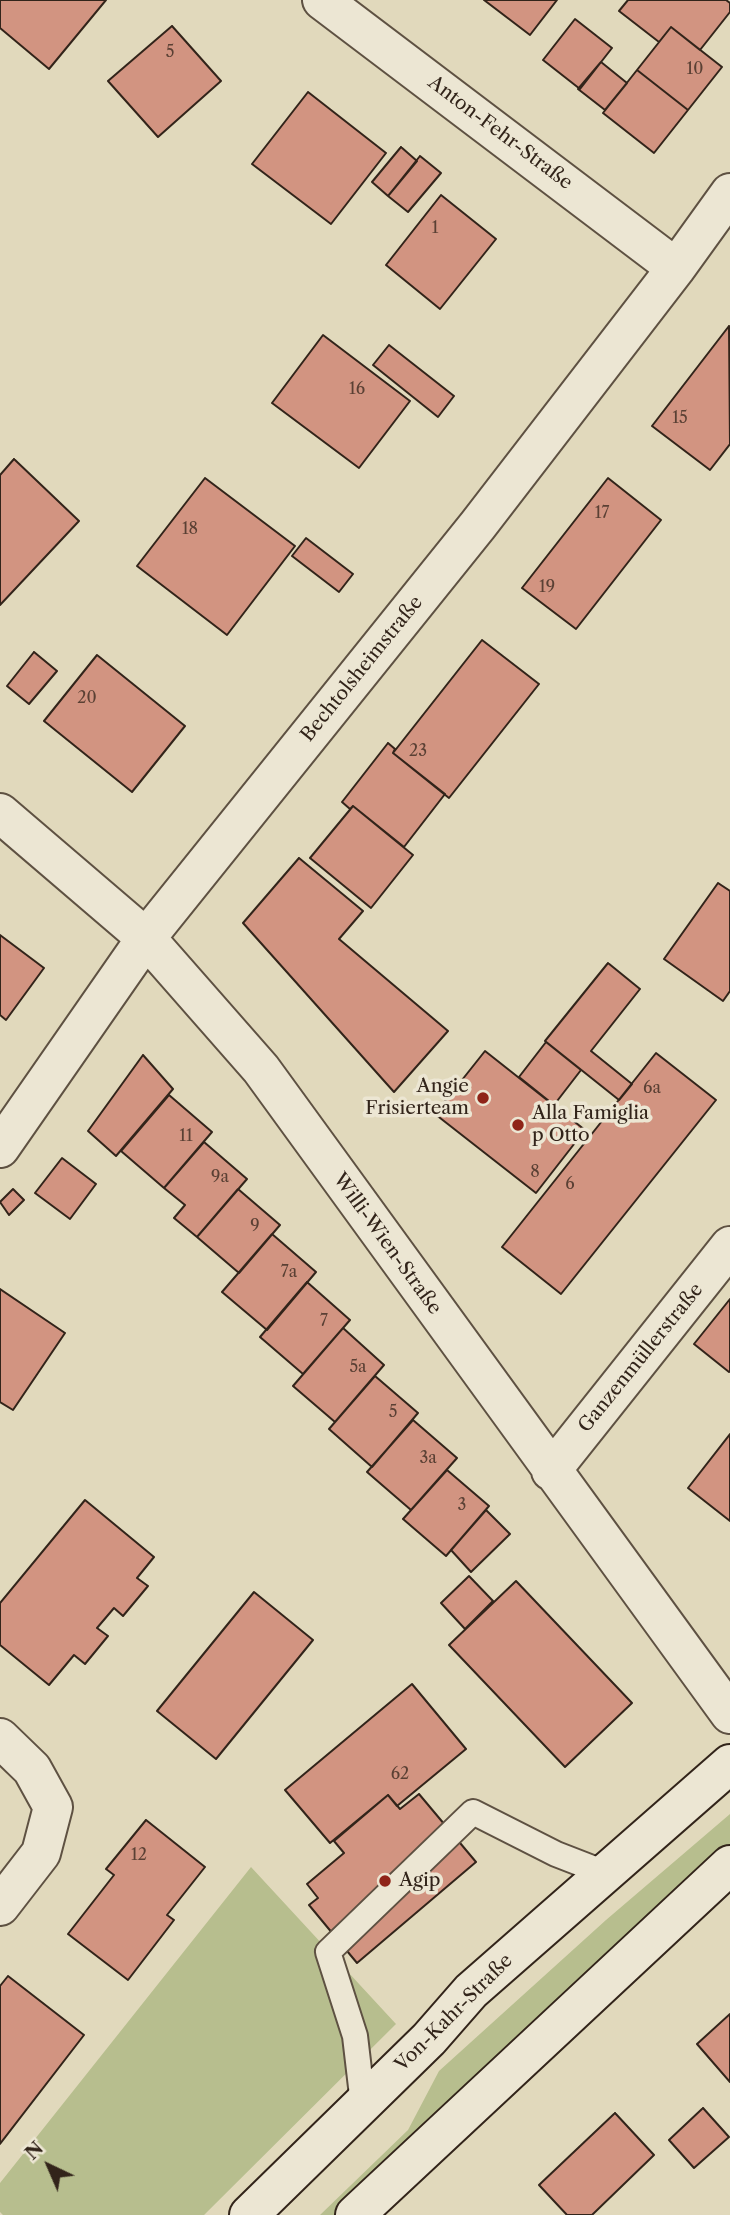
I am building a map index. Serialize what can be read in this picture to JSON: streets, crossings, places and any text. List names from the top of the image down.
{
  "streets": {
    "street": [
      "Anton-Fehr-Straße",
      "Bechtolsheimstraße",
      "Willi-Wien-Straße",
      "Ganzenmüllerstraße",
      "Von-Kahr-Straße"
    ]
  },
  "crossings": [
    ["Anton-Fehr-Straße", "Bechtolsheimstraße"],
    ["Bechtolsheimstraße", "Willi-Wien-Straße"],
    ["Willi-Wien-Straße", "Ganzenmüllerstraße"]
  ],
  "places": ["Angie Frisierteam", "Alla Famiglia p Otto", "Agip"],
  "house_numbers": [
    "5",
    "10",
    "1",
    "16",
    "15",
    "17",
    "18",
    "19",
    "20",
    "23",
    "6a",
    "11",
    "8",
    "9a",
    "6",
    "9",
    "7a",
    "7",
    "5a",
    "5",
    "3a",
    "3",
    "62",
    "12"
  ],
  "north": "top left"
}
